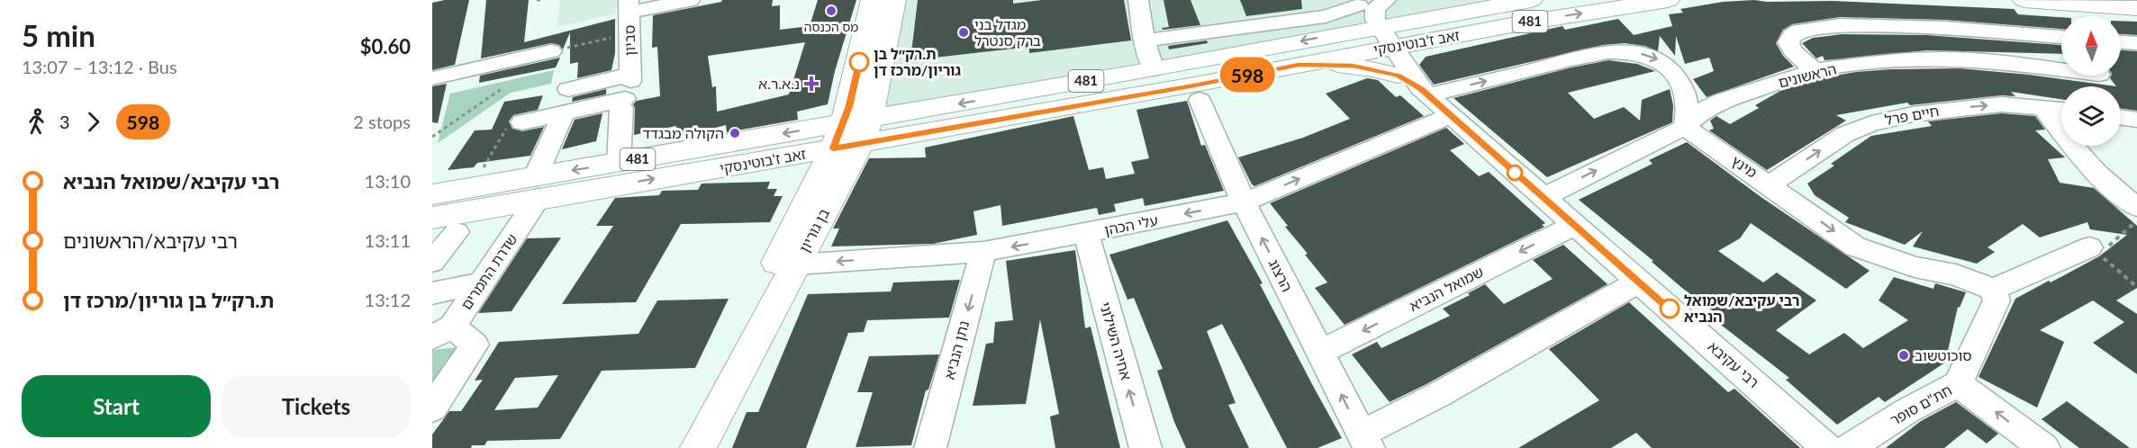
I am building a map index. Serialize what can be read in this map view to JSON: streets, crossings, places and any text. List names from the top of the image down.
{
  "streets": {
    "main road": ["481", "זאב ז'בוטינסקי", "בן גוריון"],
    "street": [
      "סביון",
      "הראשונים",
      "חיים פרל",
      "מינץ",
      "עלי הכהן",
      "שדרת התמרים",
      "הרצוג",
      "שמואל הנביא",
      "אחיה השילוני",
      "נתן הנביא",
      "רבי עקיבא",
      "חת\"ם סופר"
    ]
  },
  "crossings": [
    ["סביון", "זאב ז'בוטינסקי"],
    ["זאב ז'בוטינסקי", "בן גוריון"],
    ["זאב ז'בוטינסקי", "שדרת התמרים"],
    ["זאב ז'בוטינסקי", "רבי עקיבא"],
    ["הראשונים", "מינץ"],
    ["הראשונים", "רבי עקיבא"],
    ["חיים פרל", "מינץ"],
    ["עלי הכהן", "בן גוריון"],
    ["עלי הכהן", "הרצוג"],
    ["עלי הכהן", "אחיה השילוני"],
    ["עלי הכהן", "נתן הנביא"],
    ["עלי הכהן", "רבי עקיבא"],
    ["הרצוג", "שמואל הנביא"],
    ["שמואל הנביא", "רבי עקיבא"]
  ],
  "one_way": [
    "חיים פרל",
    "מינץ",
    "הרצוג",
    "אחיה השילוני",
    "נתן הנביא",
    "חת\"ם סופר"
  ],
  "places": {
    "other": [
      "מס הכנסה",
      "מגדל בני ברק סנטרל",
      "ת.רק״ל בן גוריון/מרכז דן",
      "הקולה מבגדד",
      "רבי עקיבא/שמואל הנביא",
      "סוכוטשוב"
    ],
    "health": ["נ.א.ר.א"]
  },
  "lines": ["bus line 598"],
  "north": "top",
  "page": {
    "heading": ["5 min", "13:07 – 13:12 · Bus", "$0.60"],
    "on_map": "598",
    "legs": ["3", "598", "2 stops"],
    "list": [
      {
        "name": "רבי עקיבא/שמואל הנביא",
        "value": "13:10"
      },
      {
        "name": "רבי עקיבא/הראשונים",
        "value": "13:11"
      },
      {
        "name": "ת.רק״ל בן גוריון/מרכז דן",
        "value": "13:12"
      }
    ],
    "buttons": ["Start", "Tickets"]
  }
}
